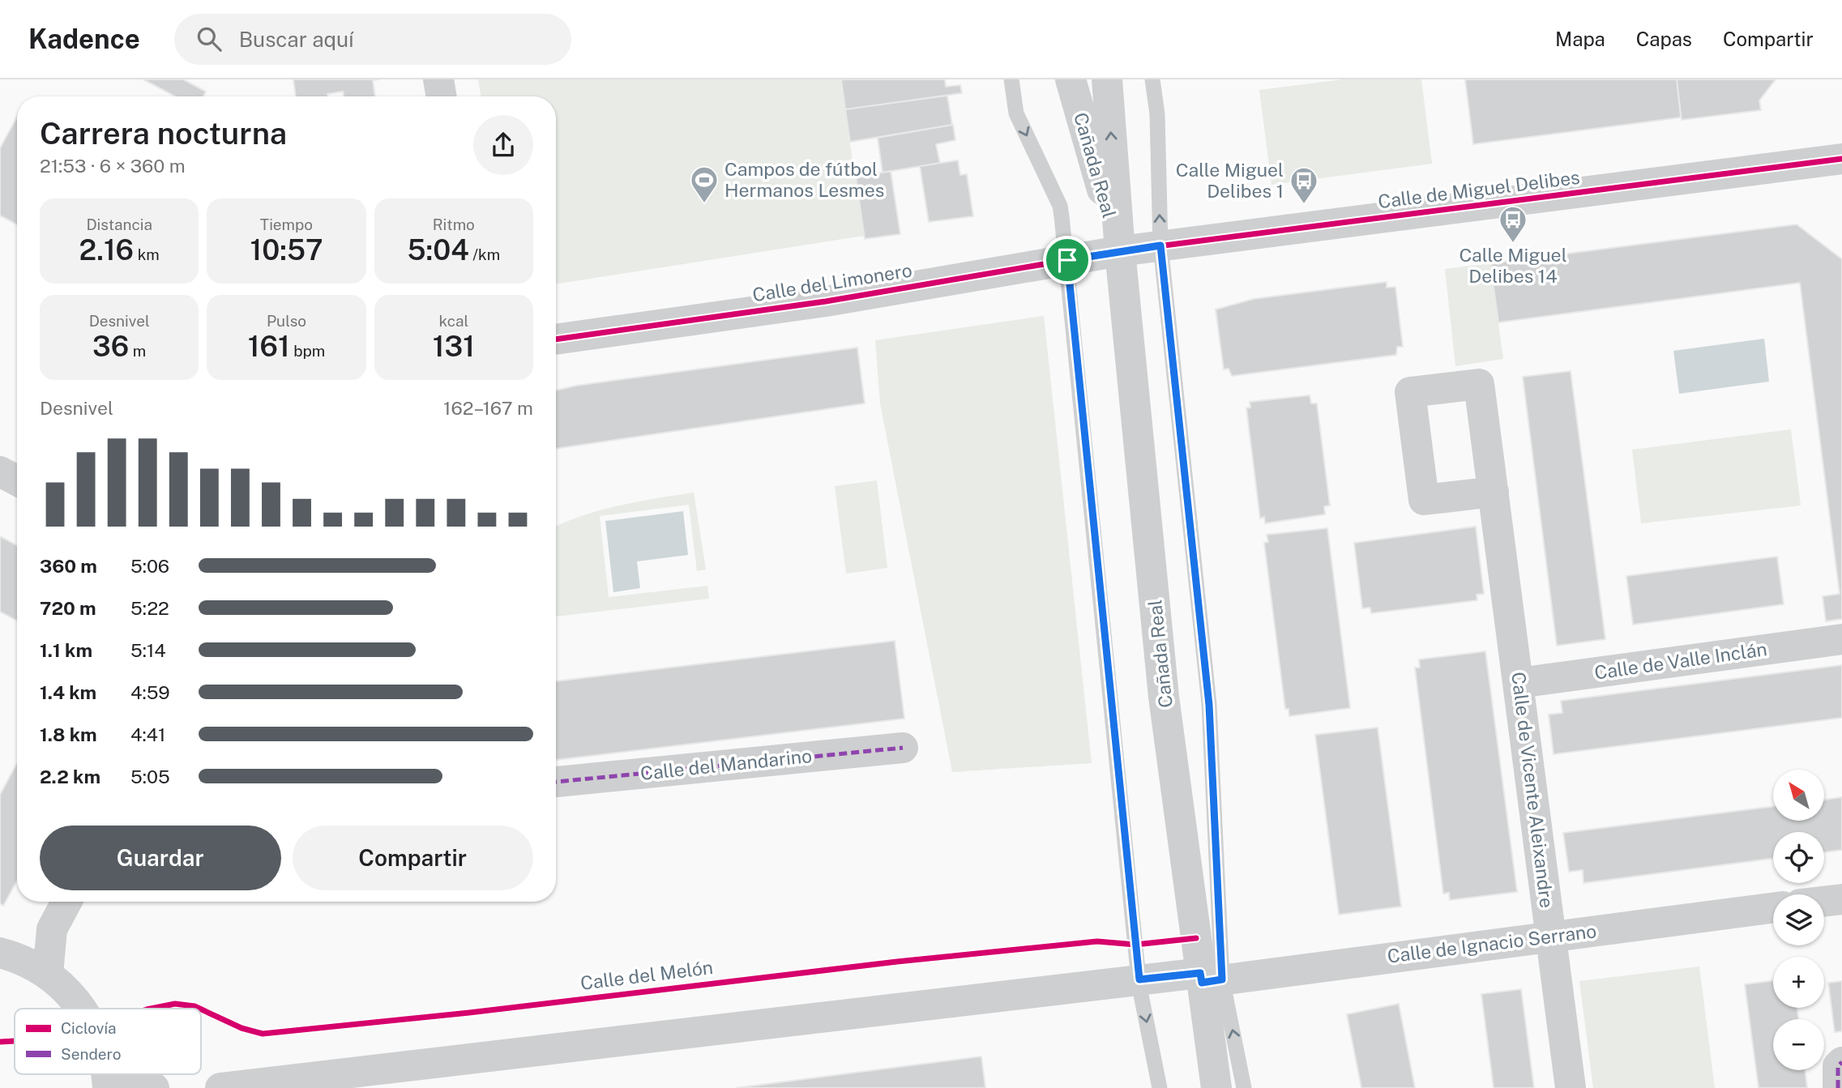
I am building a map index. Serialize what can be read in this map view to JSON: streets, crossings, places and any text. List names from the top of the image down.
{
  "streets": {
    "street": [
      "Cañada Real",
      "Calle de Miguel Delibes",
      "Calle del Limonero",
      "Calle de Valle Inclán",
      "Calle del Mandarino",
      "Calle de Vicente Aleixandre",
      "Calle de Ignacio Serrano"
    ],
    "cycle path": ["Calle del Melón"]
  },
  "crossings": [
    ["Cañada Real", "Calle de Miguel Delibes"],
    ["Cañada Real", "Calle del Limonero"],
    ["Cañada Real", "Calle de Ignacio Serrano"],
    ["Calle de Miguel Delibes", "Calle del Limonero"],
    ["Calle de Valle Inclán", "Calle de Vicente Aleixandre"],
    ["Calle de Vicente Aleixandre", "Calle de Ignacio Serrano"]
  ],
  "places": {
    "sports": ["Campos de fútbol Hermanos Lesmes"],
    "bus stop": ["Calle Miguel Delibes 1", "Calle Miguel Delibes 14"]
  },
  "legend": ["Ciclovía", "Sendero"],
  "north": "top left",
  "page": {
    "header": "Kadence",
    "search": "Buscar aquí",
    "nav": ["Mapa", "Capas", "Compartir"],
    "heading": ["Carrera nocturna", "21:53 · 6 × 360 m"],
    "stats": [
      ["Distancia", "2.16 km"],
      ["Tiempo", "10:57"],
      ["Ritmo", "5:04 /km"],
      ["Desnivel", "36 m"],
      ["Pulso", "161 bpm"],
      ["kcal", "131"]
    ],
    "chart": ["Desnivel", "162–167 m"],
    "list": [
      {
        "name": "360 m",
        "note": "5:06"
      },
      {
        "name": "720 m",
        "note": "5:22"
      },
      {
        "name": "1.1 km",
        "note": "5:14"
      },
      {
        "name": "1.4 km",
        "note": "4:59"
      },
      {
        "name": "1.8 km",
        "note": "4:41"
      },
      {
        "name": "2.2 km",
        "note": "5:05"
      }
    ],
    "map_buttons": ["+", "−"],
    "buttons": ["Guardar", "Compartir"]
  }
}
